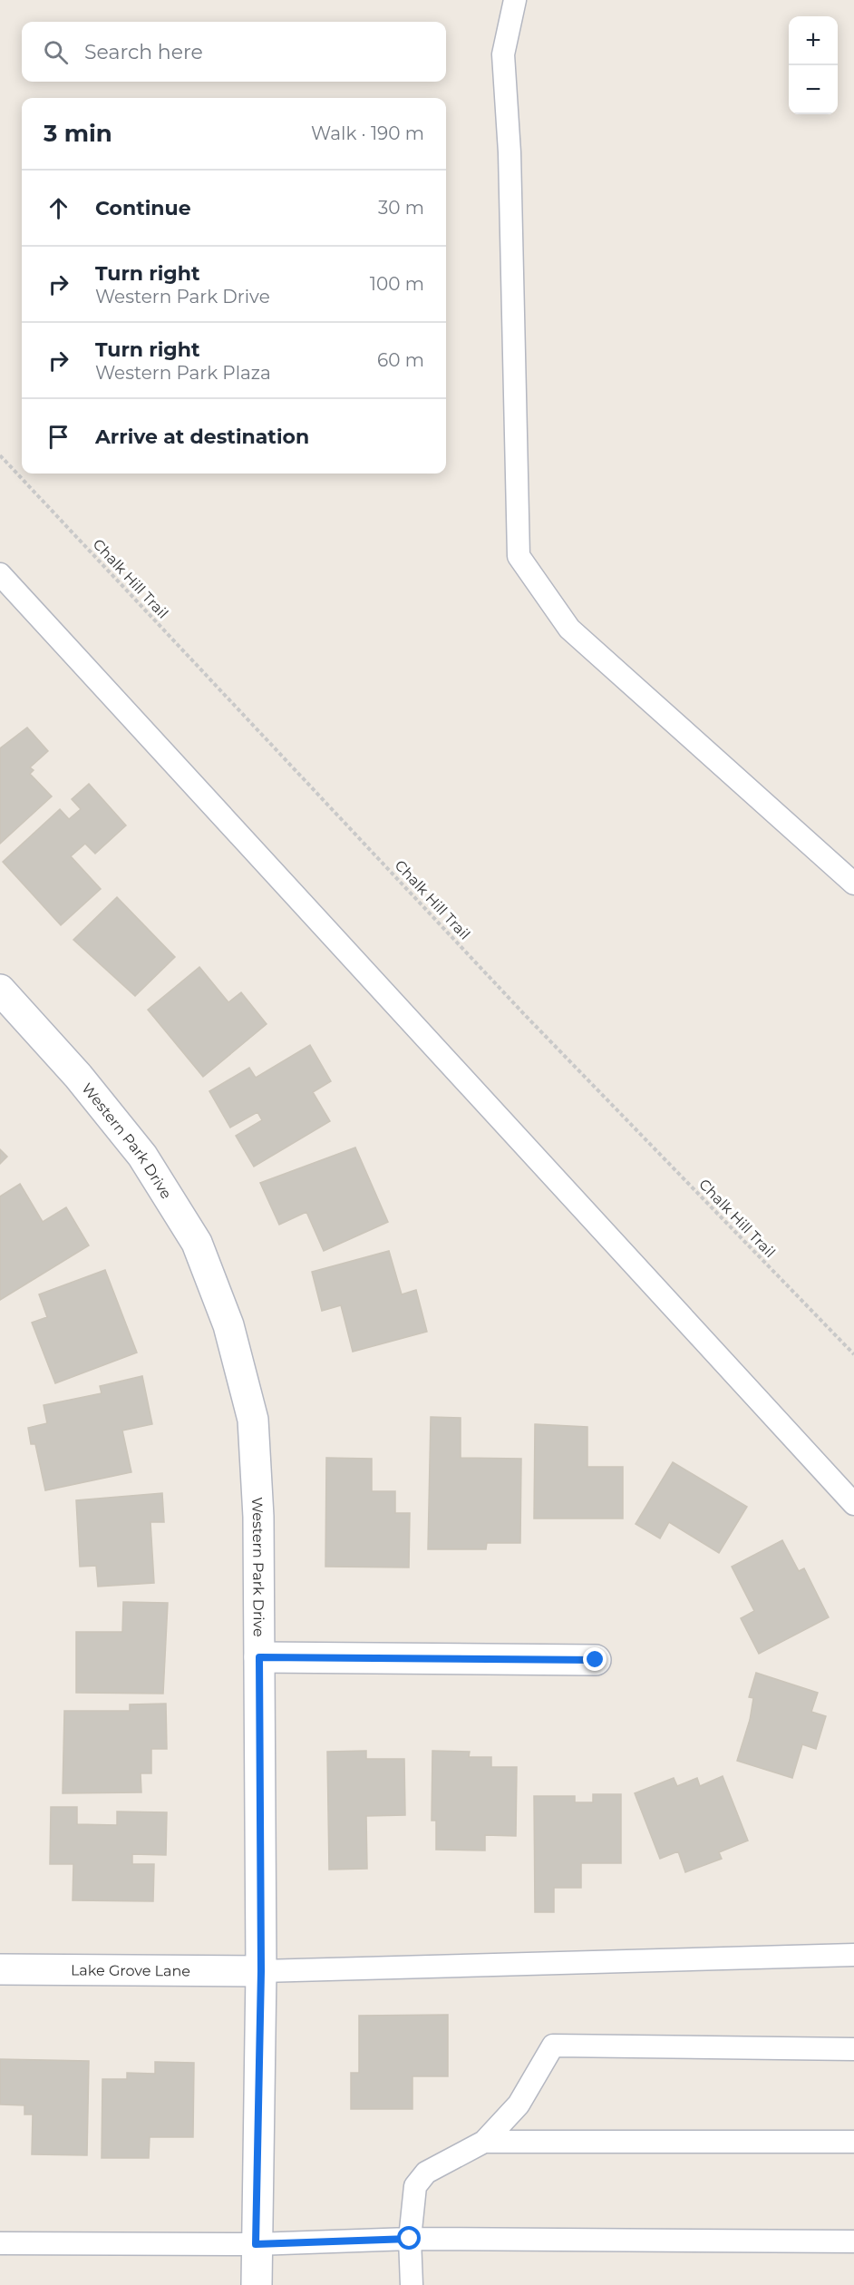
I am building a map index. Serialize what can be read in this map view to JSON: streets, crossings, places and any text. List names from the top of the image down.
{
  "streets": {
    "street": ["Western Park Drive", "Lake Grove Lane"],
    "path": ["Chalk Hill Trail"]
  },
  "crossings": [
    ["Western Park Drive", "Lake Grove Lane"]
  ],
  "page": {
    "map_buttons": ["+", "−"],
    "search": "Search here",
    "heading": ["3 min", "Walk · 190 m"],
    "list": [
      ["Continue", "30 m"],
      ["Turn right", "Western Park Drive", "100 m"],
      ["Turn right", "Western Park Plaza", "60 m"],
      "Arrive at destination"
    ]
  }
}
